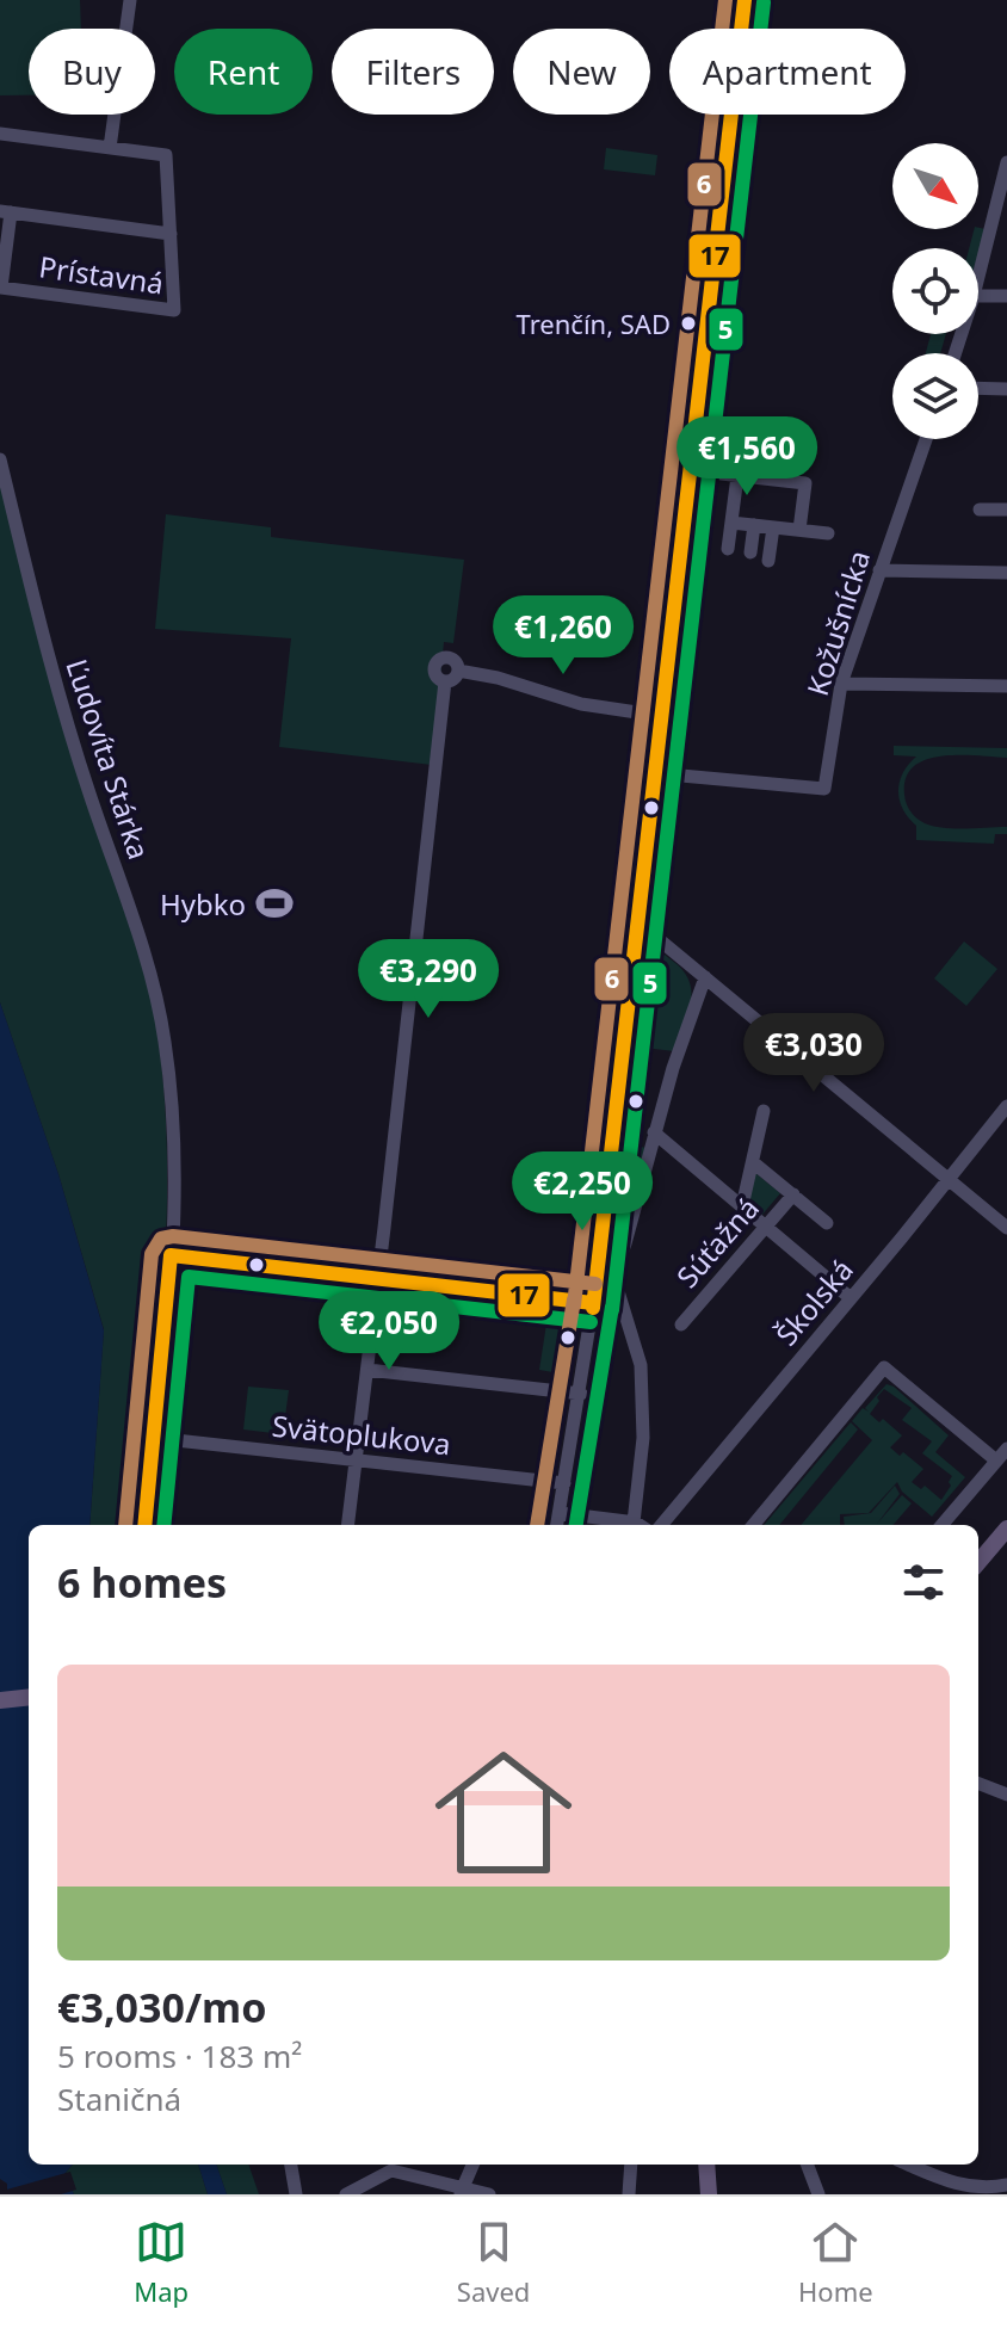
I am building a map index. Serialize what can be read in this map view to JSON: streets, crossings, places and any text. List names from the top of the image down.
{
  "streets": {
    "street": [
      "Prístavná",
      "Kožušnícka",
      "Ľudovíta Stárka",
      "Súťažná",
      "Školská",
      "Svätoplukova"
    ]
  },
  "crossings": [
    ["Ľudovíta Stárka", "Svätoplukova"]
  ],
  "places": {
    "other": ["Trenčín, SAD"],
    "sports": ["Hybko"]
  },
  "lines": ["transit line 17", "transit line 6", "transit line 5"],
  "north": "bottom right",
  "page": {
    "chip": [
      "Buy",
      "Rent",
      "Filters",
      "New",
      "Apartment"
    ],
    "price": [
      "€1,560",
      "€1,260",
      "€3,290",
      "€3,030",
      "€2,250",
      "€2,050"
    ],
    "heading": "6 homes",
    "list": [
      {
        "name": "€3,030/mo",
        "note": "5 rooms · 183 m² · Staničná"
      }
    ],
    "tabs": ["Map", "Saved", "Home"]
  }
}
